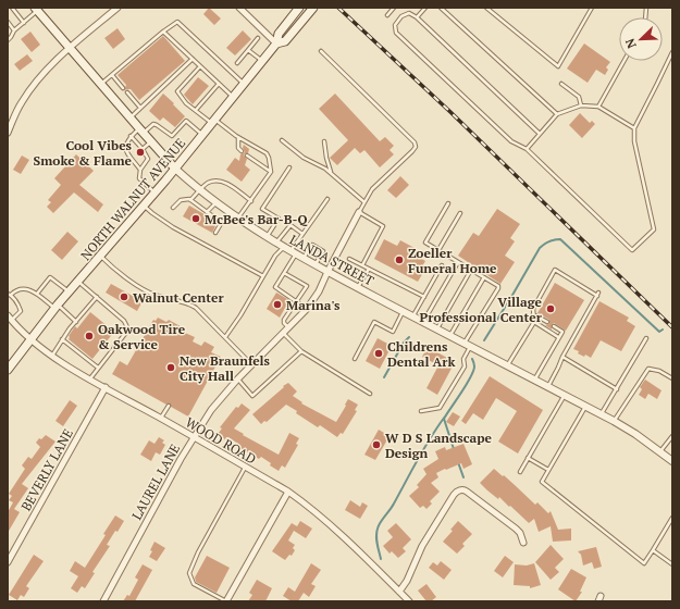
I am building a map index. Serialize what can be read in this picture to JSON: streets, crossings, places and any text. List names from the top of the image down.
{
  "streets": {
    "main road": ["NORTH WALNUT AVENUE", "LANDA STREET"],
    "street": ["WOOD ROAD", "BEVERLY LANE", "LAUREL LANE"]
  },
  "crossings": [
    ["NORTH WALNUT AVENUE", "LANDA STREET"],
    ["NORTH WALNUT AVENUE", "WOOD ROAD"],
    ["LANDA STREET", "LAUREL LANE"],
    ["WOOD ROAD", "BEVERLY LANE"],
    ["WOOD ROAD", "LAUREL LANE"]
  ],
  "places": [
    "Cool Vibes Smoke & Flame",
    "McBee's Bar-B-Q",
    "Zoeller Funeral Home",
    "Walnut Center",
    "Marina's",
    "Village Professional Center",
    "Oakwood Tire & Service",
    "Childrens Dental Ark",
    "New Braunfels City Hall",
    "W D S Landscape Design"
  ],
  "north": "bottom left"
}
